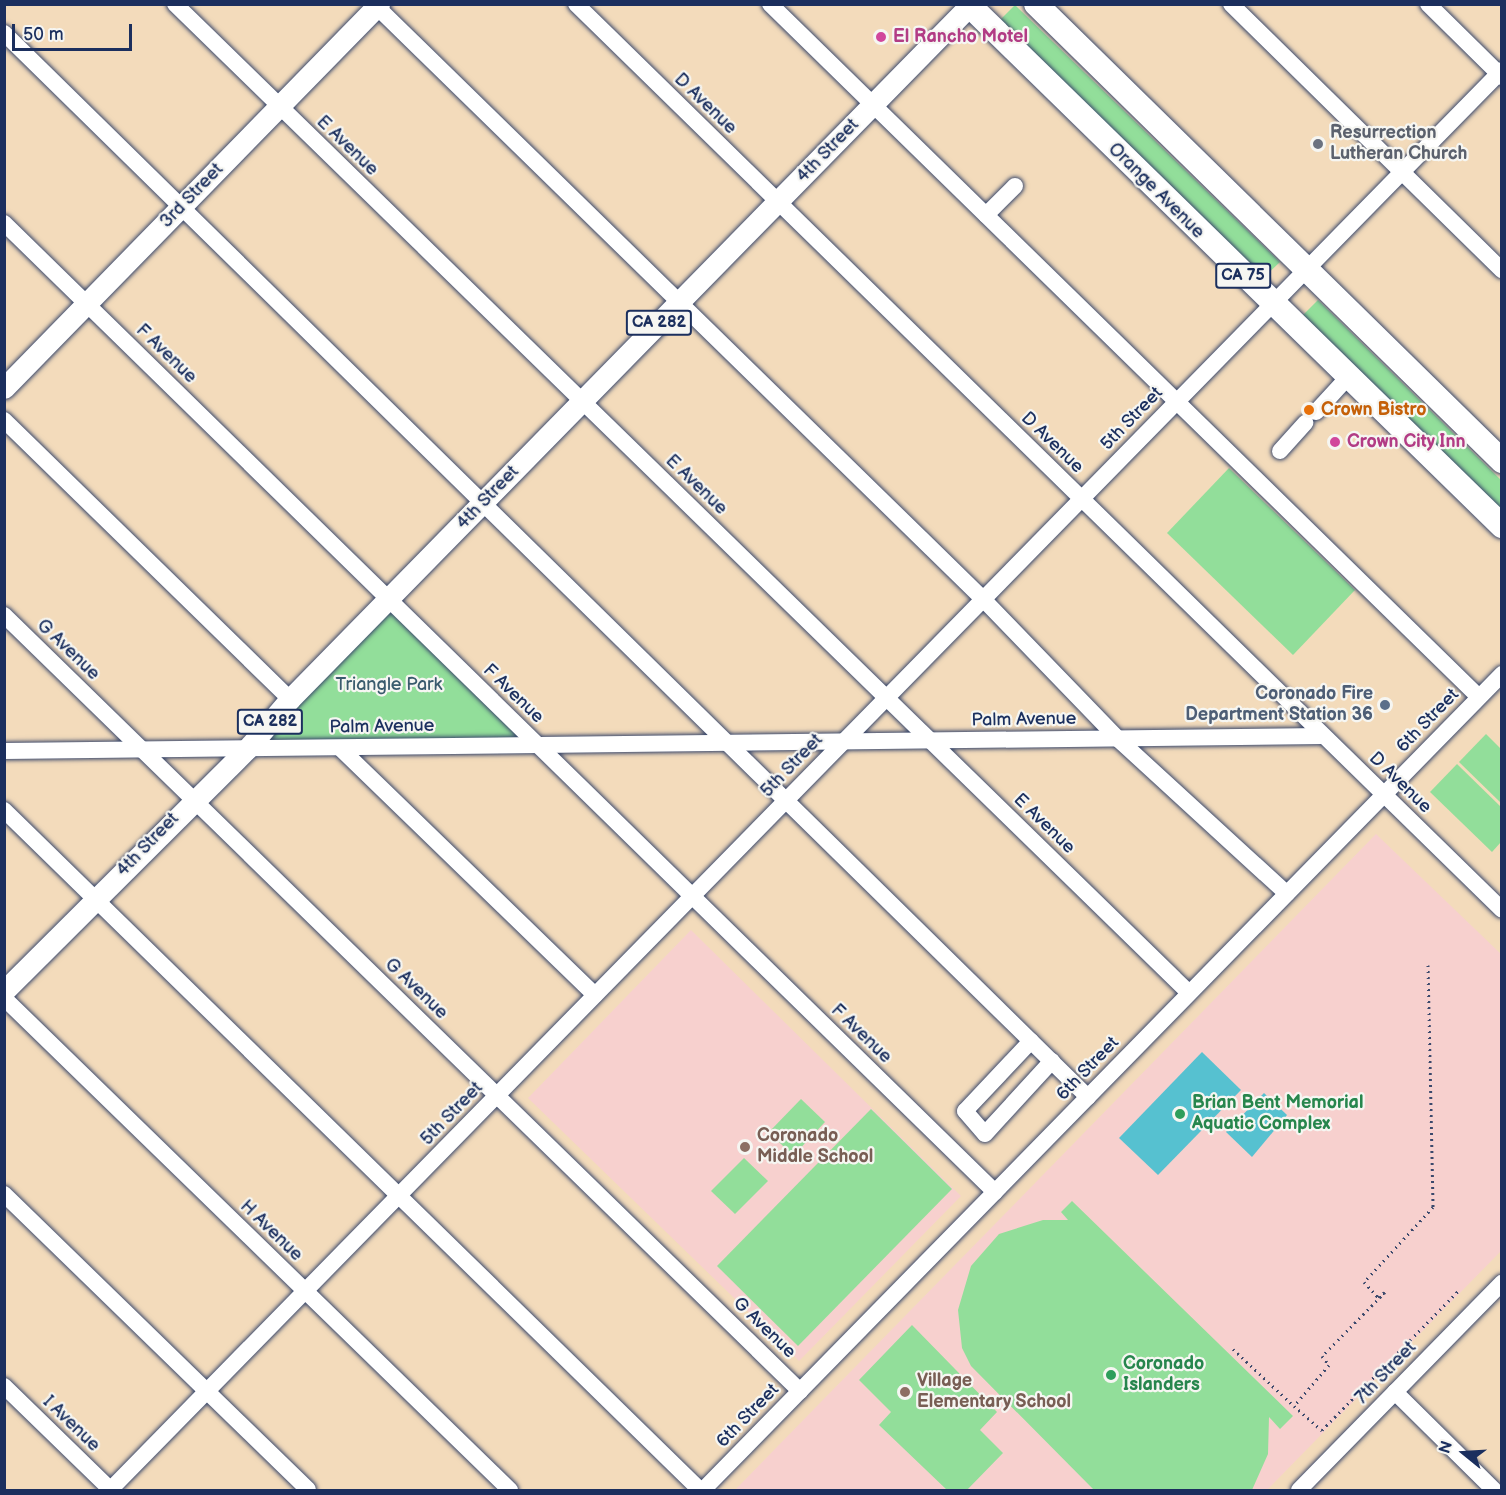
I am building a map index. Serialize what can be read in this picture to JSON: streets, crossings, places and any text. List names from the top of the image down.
{
  "streets": {
    "highway": ["Orange Avenue", "CA 75"],
    "main road": ["4th Street", "3rd Street", "CA 282"],
    "street": [
      "D Avenue",
      "E Avenue",
      "F Avenue",
      "5th Street",
      "G Avenue",
      "Palm Avenue",
      "6th Street",
      "H Avenue",
      "7th Street",
      "I Avenue"
    ]
  },
  "crossings": [
    ["D Avenue", "4th Street"],
    ["D Avenue", "5th Street"],
    ["D Avenue", "Palm Avenue"],
    ["D Avenue", "6th Street"],
    ["E Avenue", "4th Street"],
    ["E Avenue", "3rd Street"],
    ["E Avenue", "5th Street"],
    ["E Avenue", "Palm Avenue"],
    ["E Avenue", "6th Street"],
    ["4th Street", "Orange Avenue"],
    ["4th Street", "F Avenue"],
    ["4th Street", "G Avenue"],
    ["4th Street", "Palm Avenue"],
    ["Orange Avenue", "5th Street"],
    ["3rd Street", "F Avenue"],
    ["CA 75", "5th Street"],
    ["F Avenue", "5th Street"],
    ["F Avenue", "Palm Avenue"],
    ["F Avenue", "6th Street"],
    ["5th Street", "G Avenue"],
    ["5th Street", "Palm Avenue"],
    ["5th Street", "H Avenue"],
    ["5th Street", "I Avenue"],
    ["G Avenue", "Palm Avenue"],
    ["G Avenue", "6th Street"]
  ],
  "parks": ["Triangle Park"],
  "places": [
    "El Rancho Motel",
    "Resurrection Lutheran Church",
    "Crown Bistro",
    "Crown City Inn",
    "Coronado Fire Department Station 36",
    "Brian Bent Memorial Aquatic Complex",
    "Coronado Middle School",
    "Coronado Islanders",
    "Village Elementary School"
  ],
  "scale_bar": "50 m",
  "north": "left"
}
